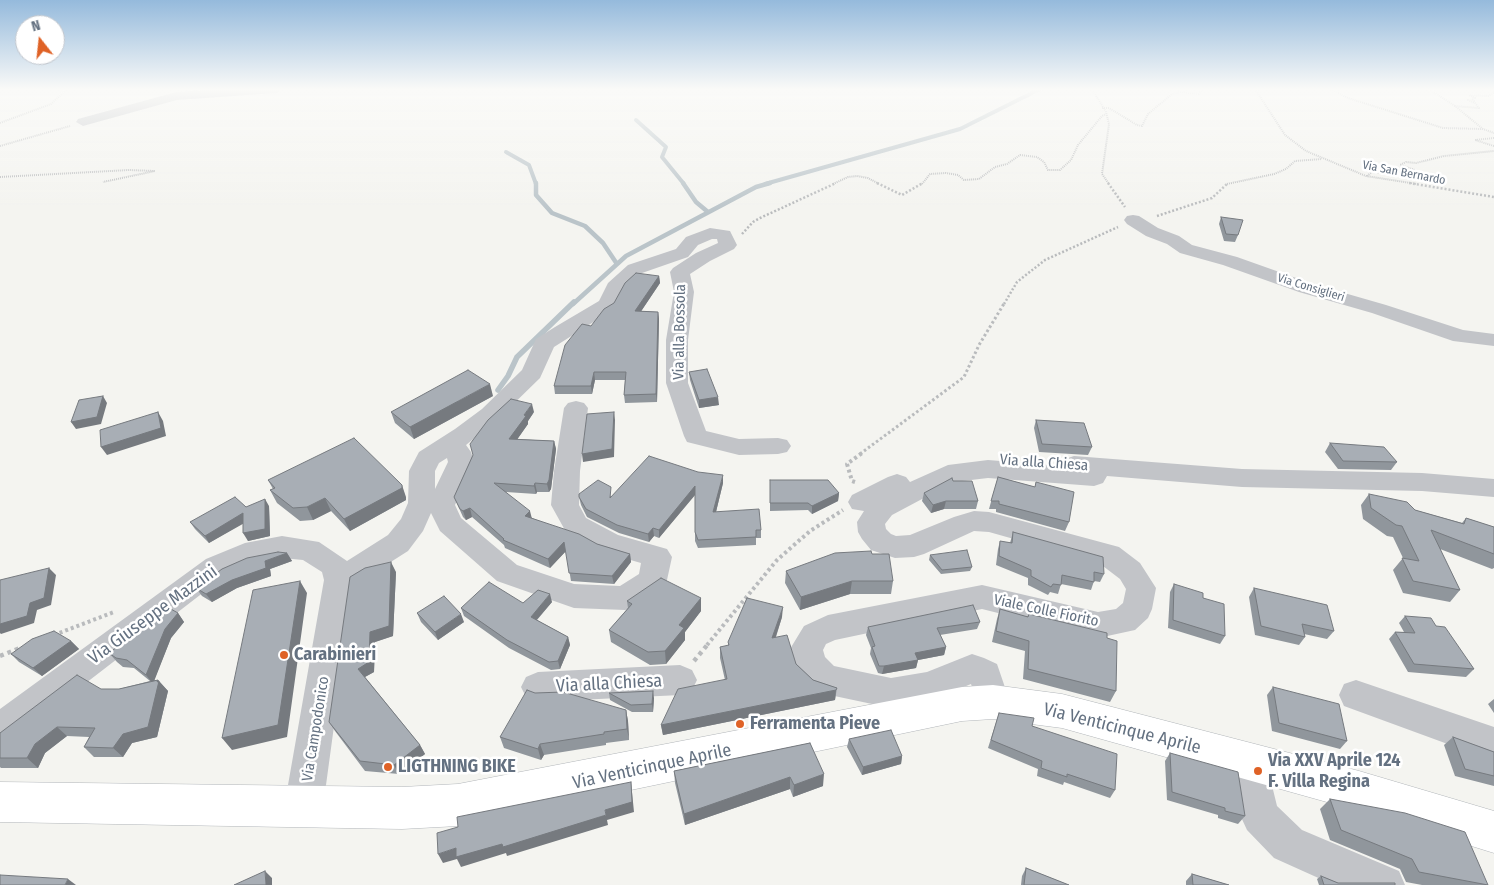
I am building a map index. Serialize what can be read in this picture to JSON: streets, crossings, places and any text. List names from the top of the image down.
{
  "streets": {
    "main road": ["Via Venticinque Aprile"],
    "street": [
      "Via Consiglieri",
      "Via alla Bossola",
      "Via alla Chiesa",
      "Viale Colle Fiorito",
      "Via Giuseppe Mazzini",
      "Via Campodonico"
    ],
    "path": ["Via San Bernardo"]
  },
  "crossings": [
    ["Viale Colle Fiorito", "Via Venticinque Aprile"],
    ["Via Giuseppe Mazzini", "Via Campodonico"],
    ["Via Campodonico", "Via Venticinque Aprile"]
  ],
  "places": [
    "Carabinieri",
    "Ferramenta Pieve",
    "LIGTHNING BIKE",
    "Via XXV Aprile 124 F. Villa Regina"
  ],
  "north": "top"
}
